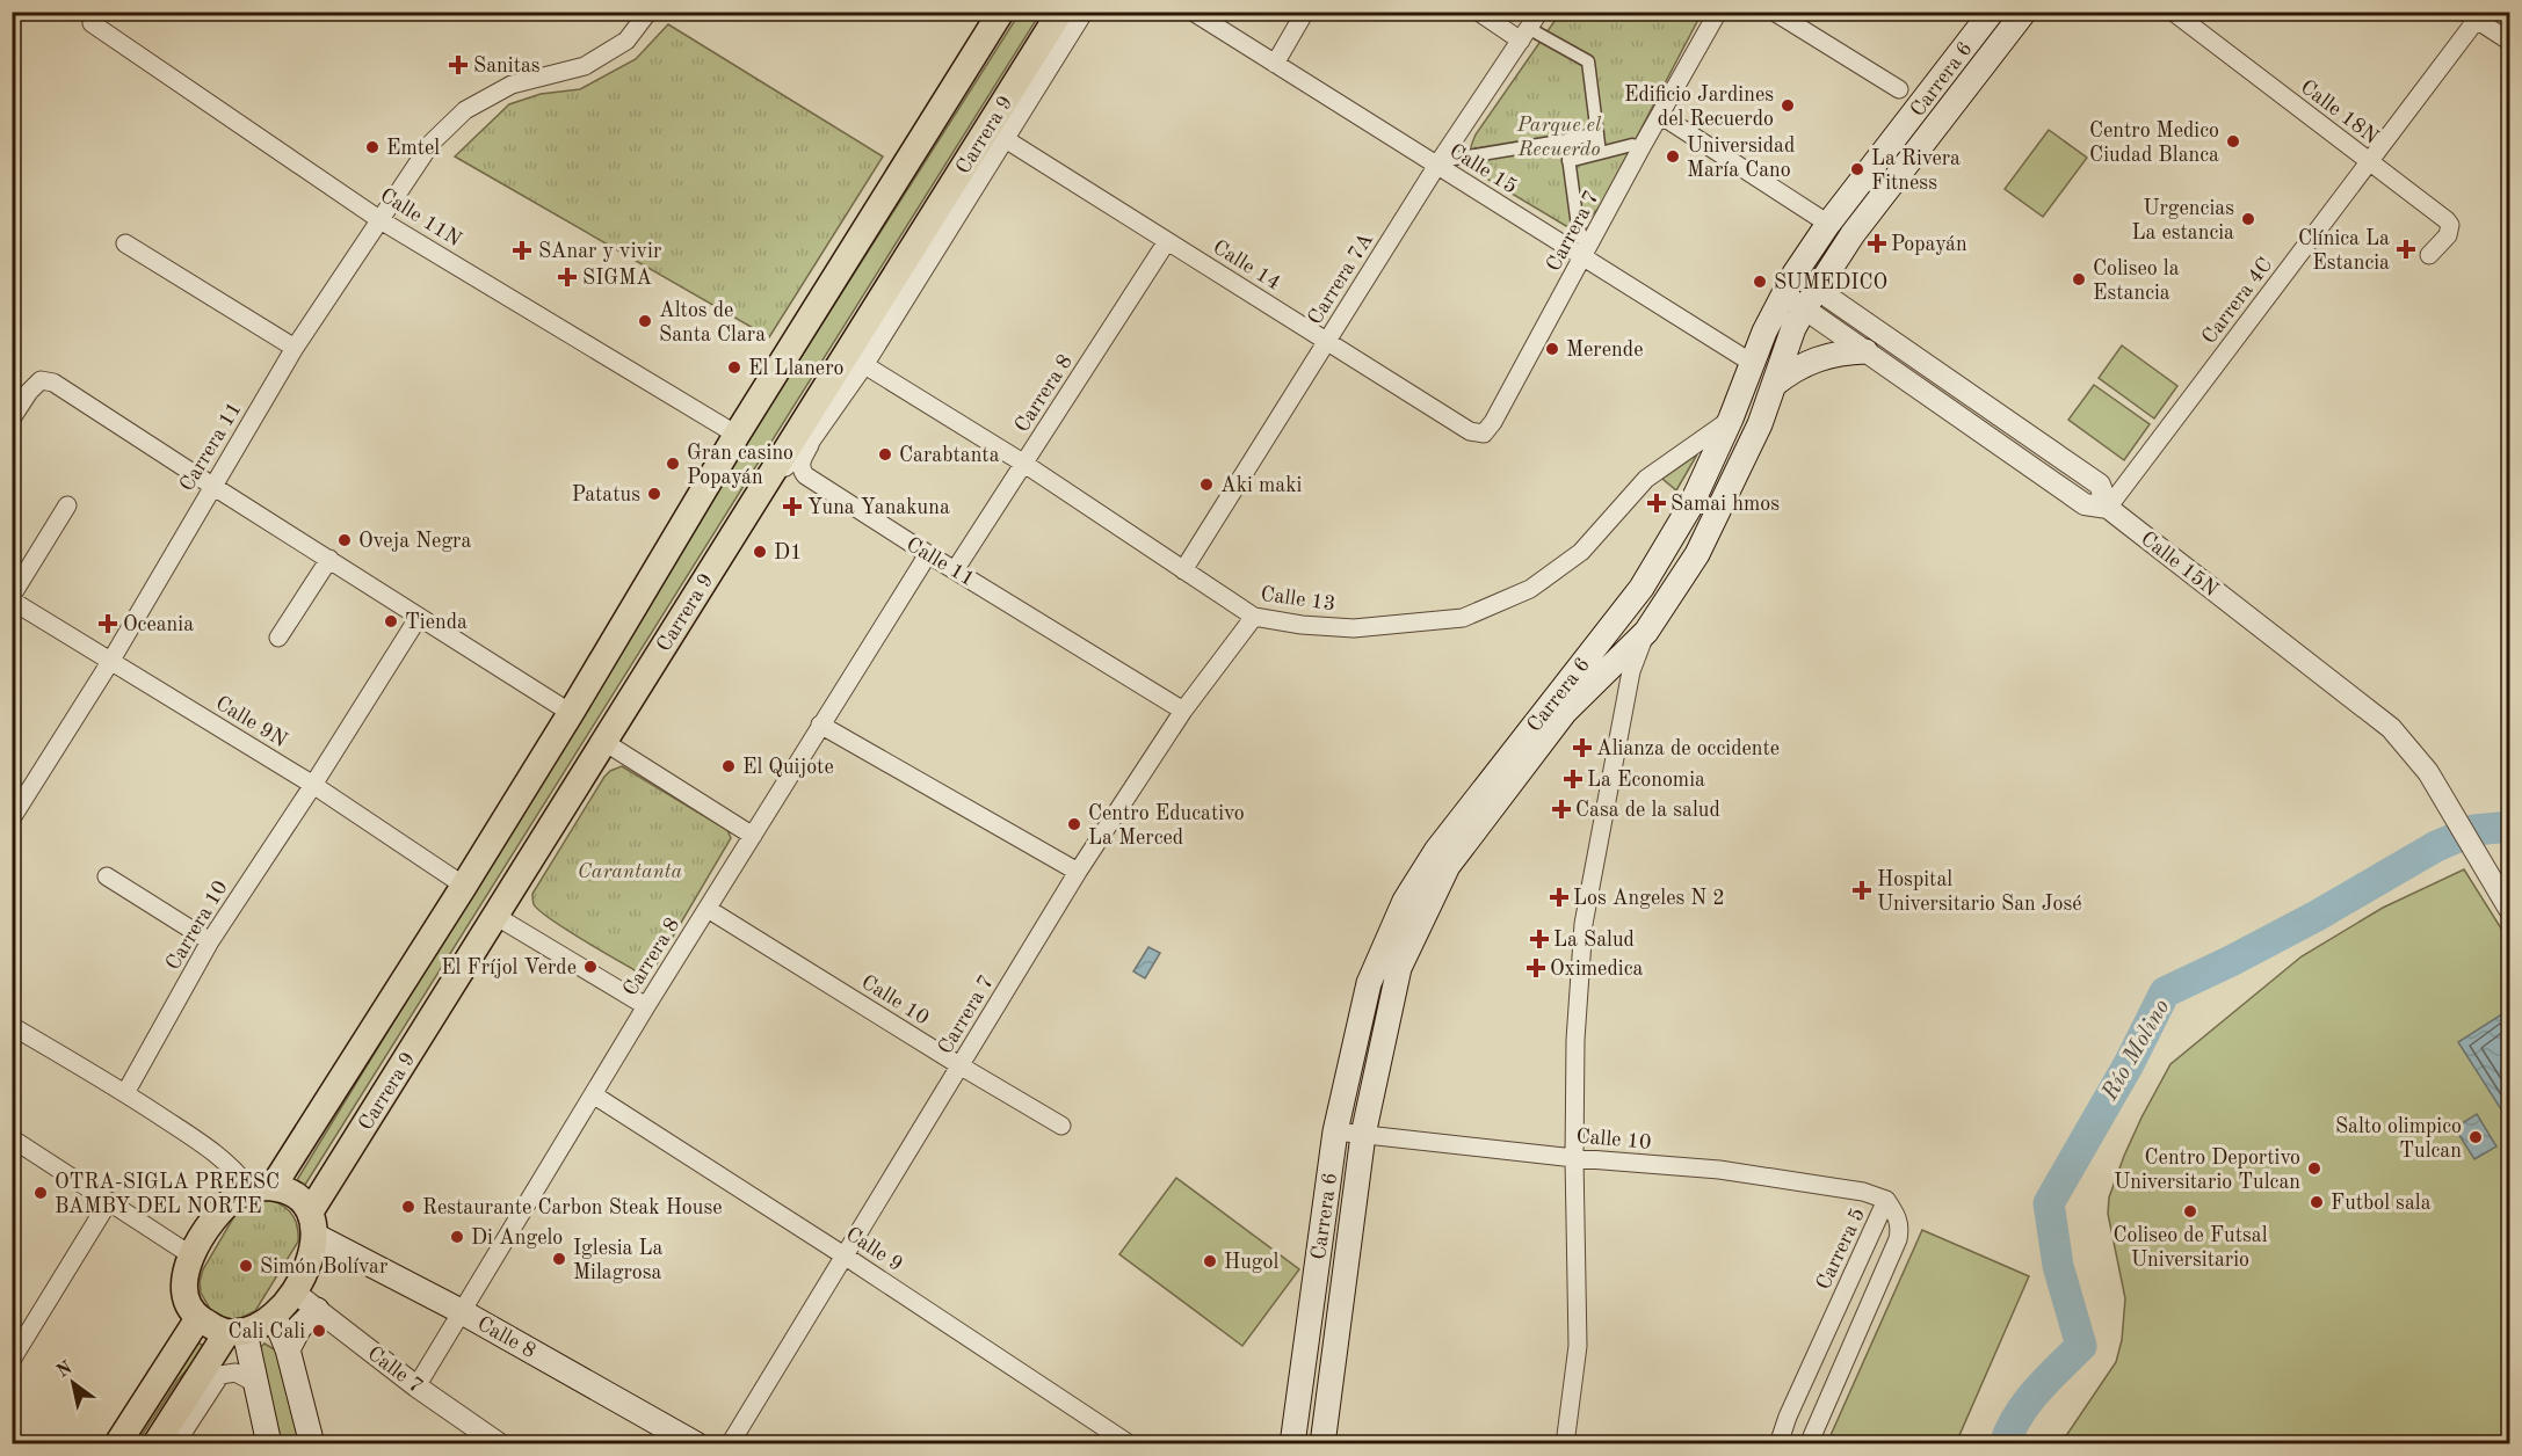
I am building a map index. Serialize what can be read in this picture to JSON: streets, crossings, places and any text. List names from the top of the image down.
{
  "streets": {
    "main road": ["Carrera 6", "Carrera 9", "Calle 8"],
    "street": [
      "Calle 18N",
      "Calle 15",
      "Calle 11N",
      "Carrera 7",
      "Calle 14",
      "Carrera 7A",
      "Carrera 4C",
      "Carrera 8",
      "Carrera 11",
      "Calle 11",
      "Calle 15N",
      "Calle 13",
      "Calle 9N",
      "Carrera 10",
      "Calle 10",
      "Calle 9",
      "Carrera 5",
      "Calle 7"
    ]
  },
  "crossings": [
    ["Carrera 6", "Calle 15"],
    ["Carrera 6", "Calle 15N"],
    ["Carrera 6", "Calle 13"],
    ["Carrera 6", "Calle 10"],
    ["Calle 18N", "Carrera 4C"],
    ["Carrera 9", "Calle 14"],
    ["Carrera 9", "Calle 8"],
    ["Carrera 9", "Calle 7"],
    ["Calle 15", "Carrera 7"],
    ["Calle 15", "Carrera 7A"],
    ["Calle 11N", "Carrera 11"],
    ["Carrera 7", "Calle 14"],
    ["Carrera 7", "Calle 11"],
    ["Carrera 7", "Calle 13"],
    ["Carrera 7", "Calle 10"],
    ["Carrera 7", "Calle 9"],
    ["Calle 14", "Carrera 7A"],
    ["Calle 14", "Carrera 8"],
    ["Carrera 7A", "Calle 13"],
    ["Carrera 4C", "Calle 15N"],
    ["Carrera 8", "Calle 11"],
    ["Carrera 8", "Calle 13"],
    ["Carrera 8", "Calle 10"],
    ["Carrera 8", "Calle 9"],
    ["Carrera 8", "Calle 8"],
    ["Carrera 8", "Calle 7"],
    ["Carrera 11", "Calle 9N"],
    ["Calle 9N", "Carrera 10"],
    ["Calle 10", "Carrera 5"],
    ["Calle 8", "Calle 7"]
  ],
  "water": ["Río Molino"],
  "parks": ["Parque el Recuerdo", "Carantanta"],
  "places": {
    "health": [
      "Sanitas",
      "Popayán",
      "Clínica La Estancia",
      "SAnar y vivir",
      "SIGMA",
      "Samai hmos",
      "Yuna Yanakuna",
      "Oceania",
      "Alianza de occidente",
      "La Economia",
      "Casa de la salud",
      "Hospital Universitario San José",
      "Los Angeles N 2",
      "La Salud",
      "Oximedica"
    ],
    "other": [
      "Edificio Jardines del Recuerdo",
      "Centro Medico Ciudad Blanca",
      "Emtel",
      "Universidad María Cano",
      "La Rivera Fitness",
      "Urgencias La estancia",
      "Coliseo la Estancia",
      "SUMEDICO",
      "Altos de Santa Clara",
      "Merende",
      "El Llanero",
      "Carabtanta",
      "Gran casino Popayán",
      "Aki maki",
      "Patatus",
      "Oveja Negra",
      "D1",
      "Tienda",
      "El Quijote",
      "Centro Educativo La Merced",
      "El Fríjol Verde",
      "Salto olimpico Tulcan",
      "Centro Deportivo Universitario Tulcan",
      "OTRA-SIGLA PREESC BAMBY DEL NORTE",
      "Futbol sala",
      "Restaurante Carbon Steak House",
      "Coliseo de Futsal Universitario",
      "Di Angelo",
      "Iglesia La Milagrosa",
      "Hugol",
      "Simón Bolívar",
      "Cali Cali"
    ]
  },
  "north": "top left"
}
